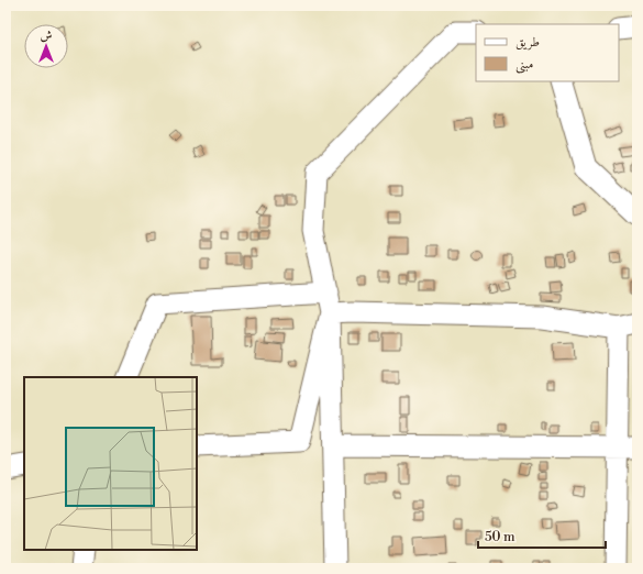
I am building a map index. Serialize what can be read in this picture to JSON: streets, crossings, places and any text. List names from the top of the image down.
{
  "legend": ["طريق", "مبنى"],
  "scale_bar": "50 m",
  "north": "top"
}
